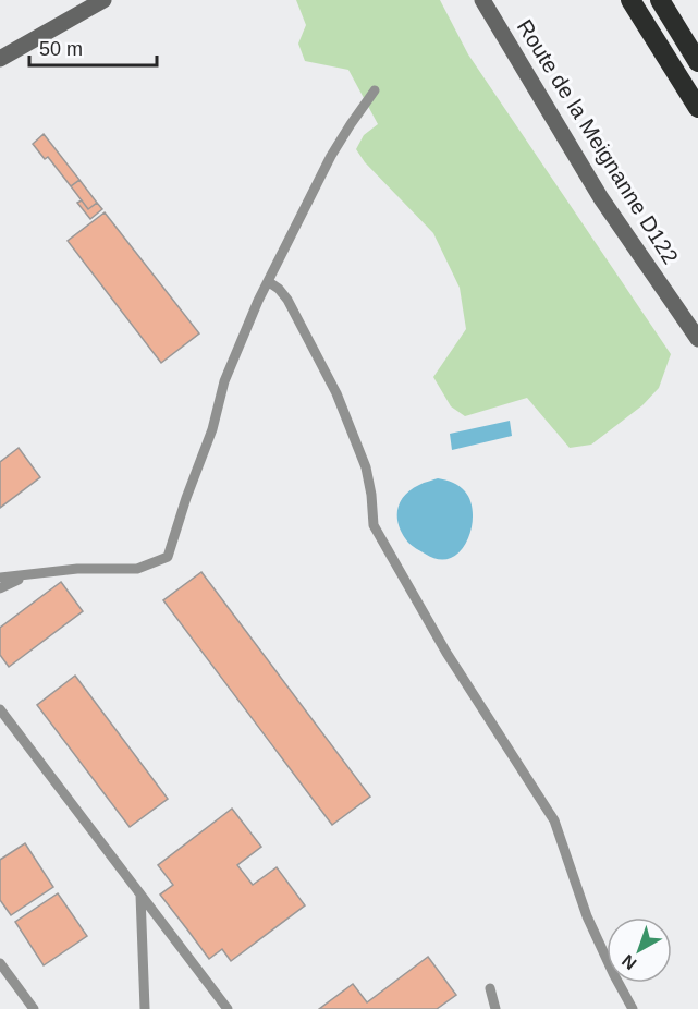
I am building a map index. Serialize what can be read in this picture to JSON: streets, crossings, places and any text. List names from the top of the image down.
{
  "streets": {
    "street": ["Route de la Meignanne D122"]
  },
  "scale_bar": "50 m",
  "north": "bottom left"
}
